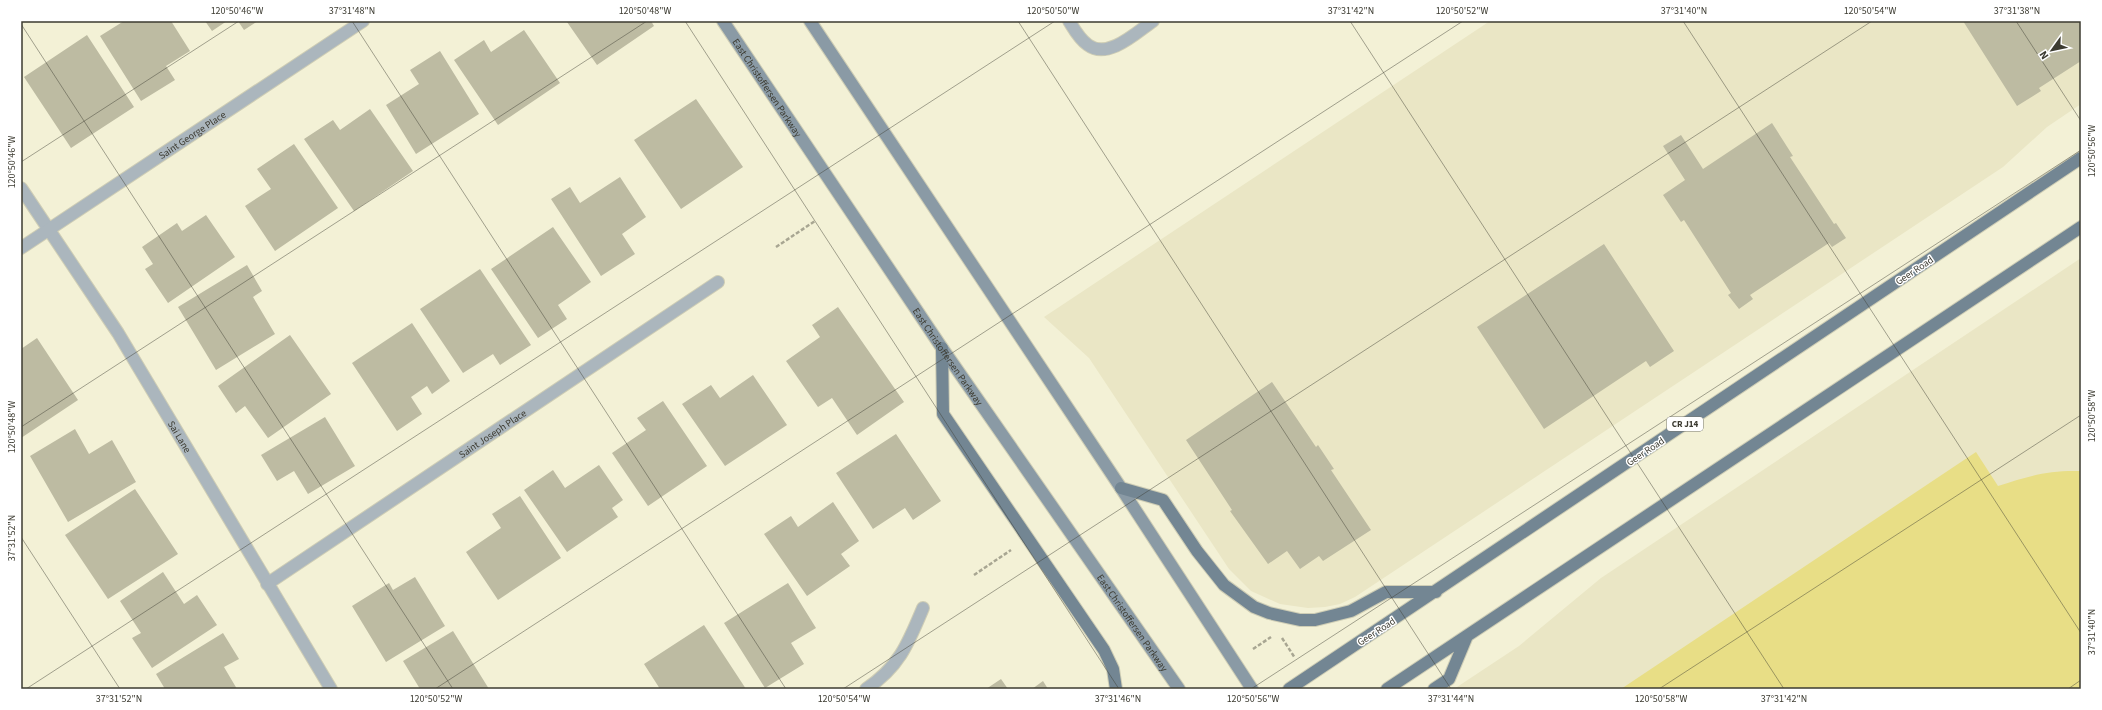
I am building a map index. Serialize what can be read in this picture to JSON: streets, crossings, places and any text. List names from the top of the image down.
{
  "streets": {
    "main road": ["Geer Road", "CR J14"],
    "street": [
      "East Christoffersen Parkway",
      "Saint George Place",
      "Saint Joseph Place",
      "Sai Lane"
    ]
  },
  "crossings": [
    ["Saint George Place", "Sai Lane"],
    ["Saint Joseph Place", "Sai Lane"]
  ],
  "north": "bottom left",
  "coordinates": [
    "120°50'46\"W",
    "37°31'48\"N",
    "120°50'48\"W",
    "120°50'50\"W",
    "37°31'42\"N",
    "120°50'52\"W",
    "37°31'40\"N",
    "120°50'54\"W",
    "37°31'38\"N",
    "120°50'56\"W",
    "120°50'58\"W",
    "37°31'52\"N",
    "37°31'46\"N",
    "37°31'44\"N"
  ]
}
